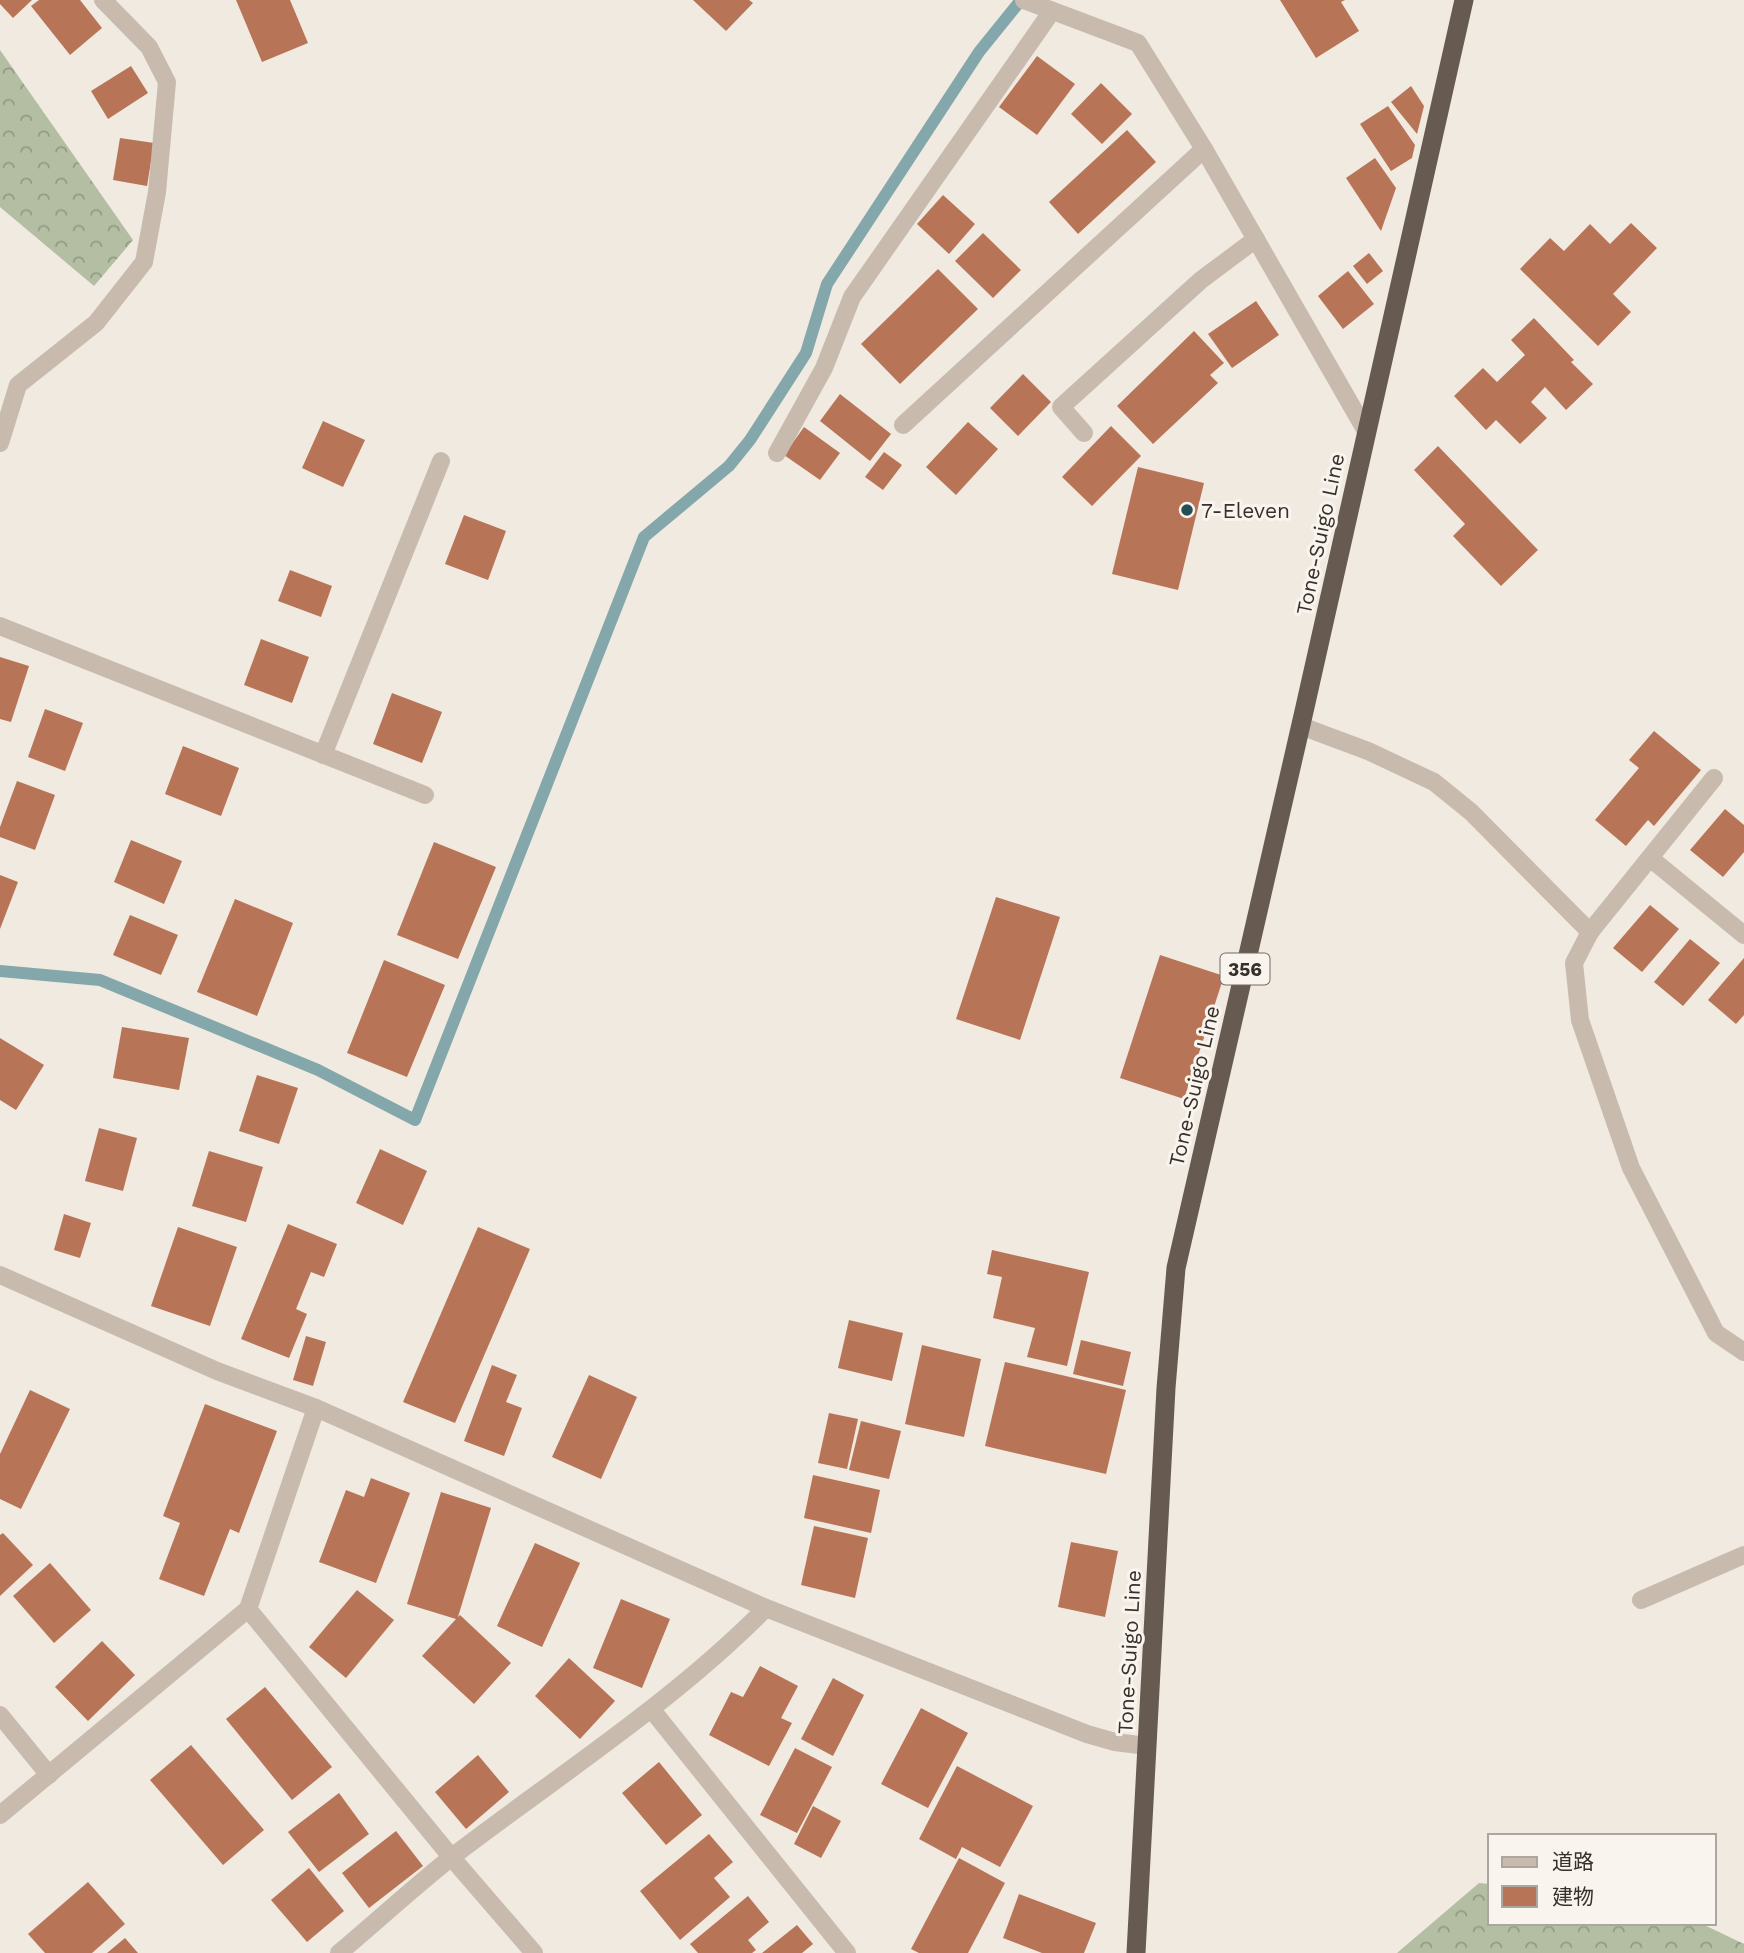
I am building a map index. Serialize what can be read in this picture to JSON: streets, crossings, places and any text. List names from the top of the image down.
{
  "streets": {
    "highway": ["Tone-Suigo Line", "356"]
  },
  "places": ["7-Eleven"],
  "legend": ["道路", "建物"]
}
